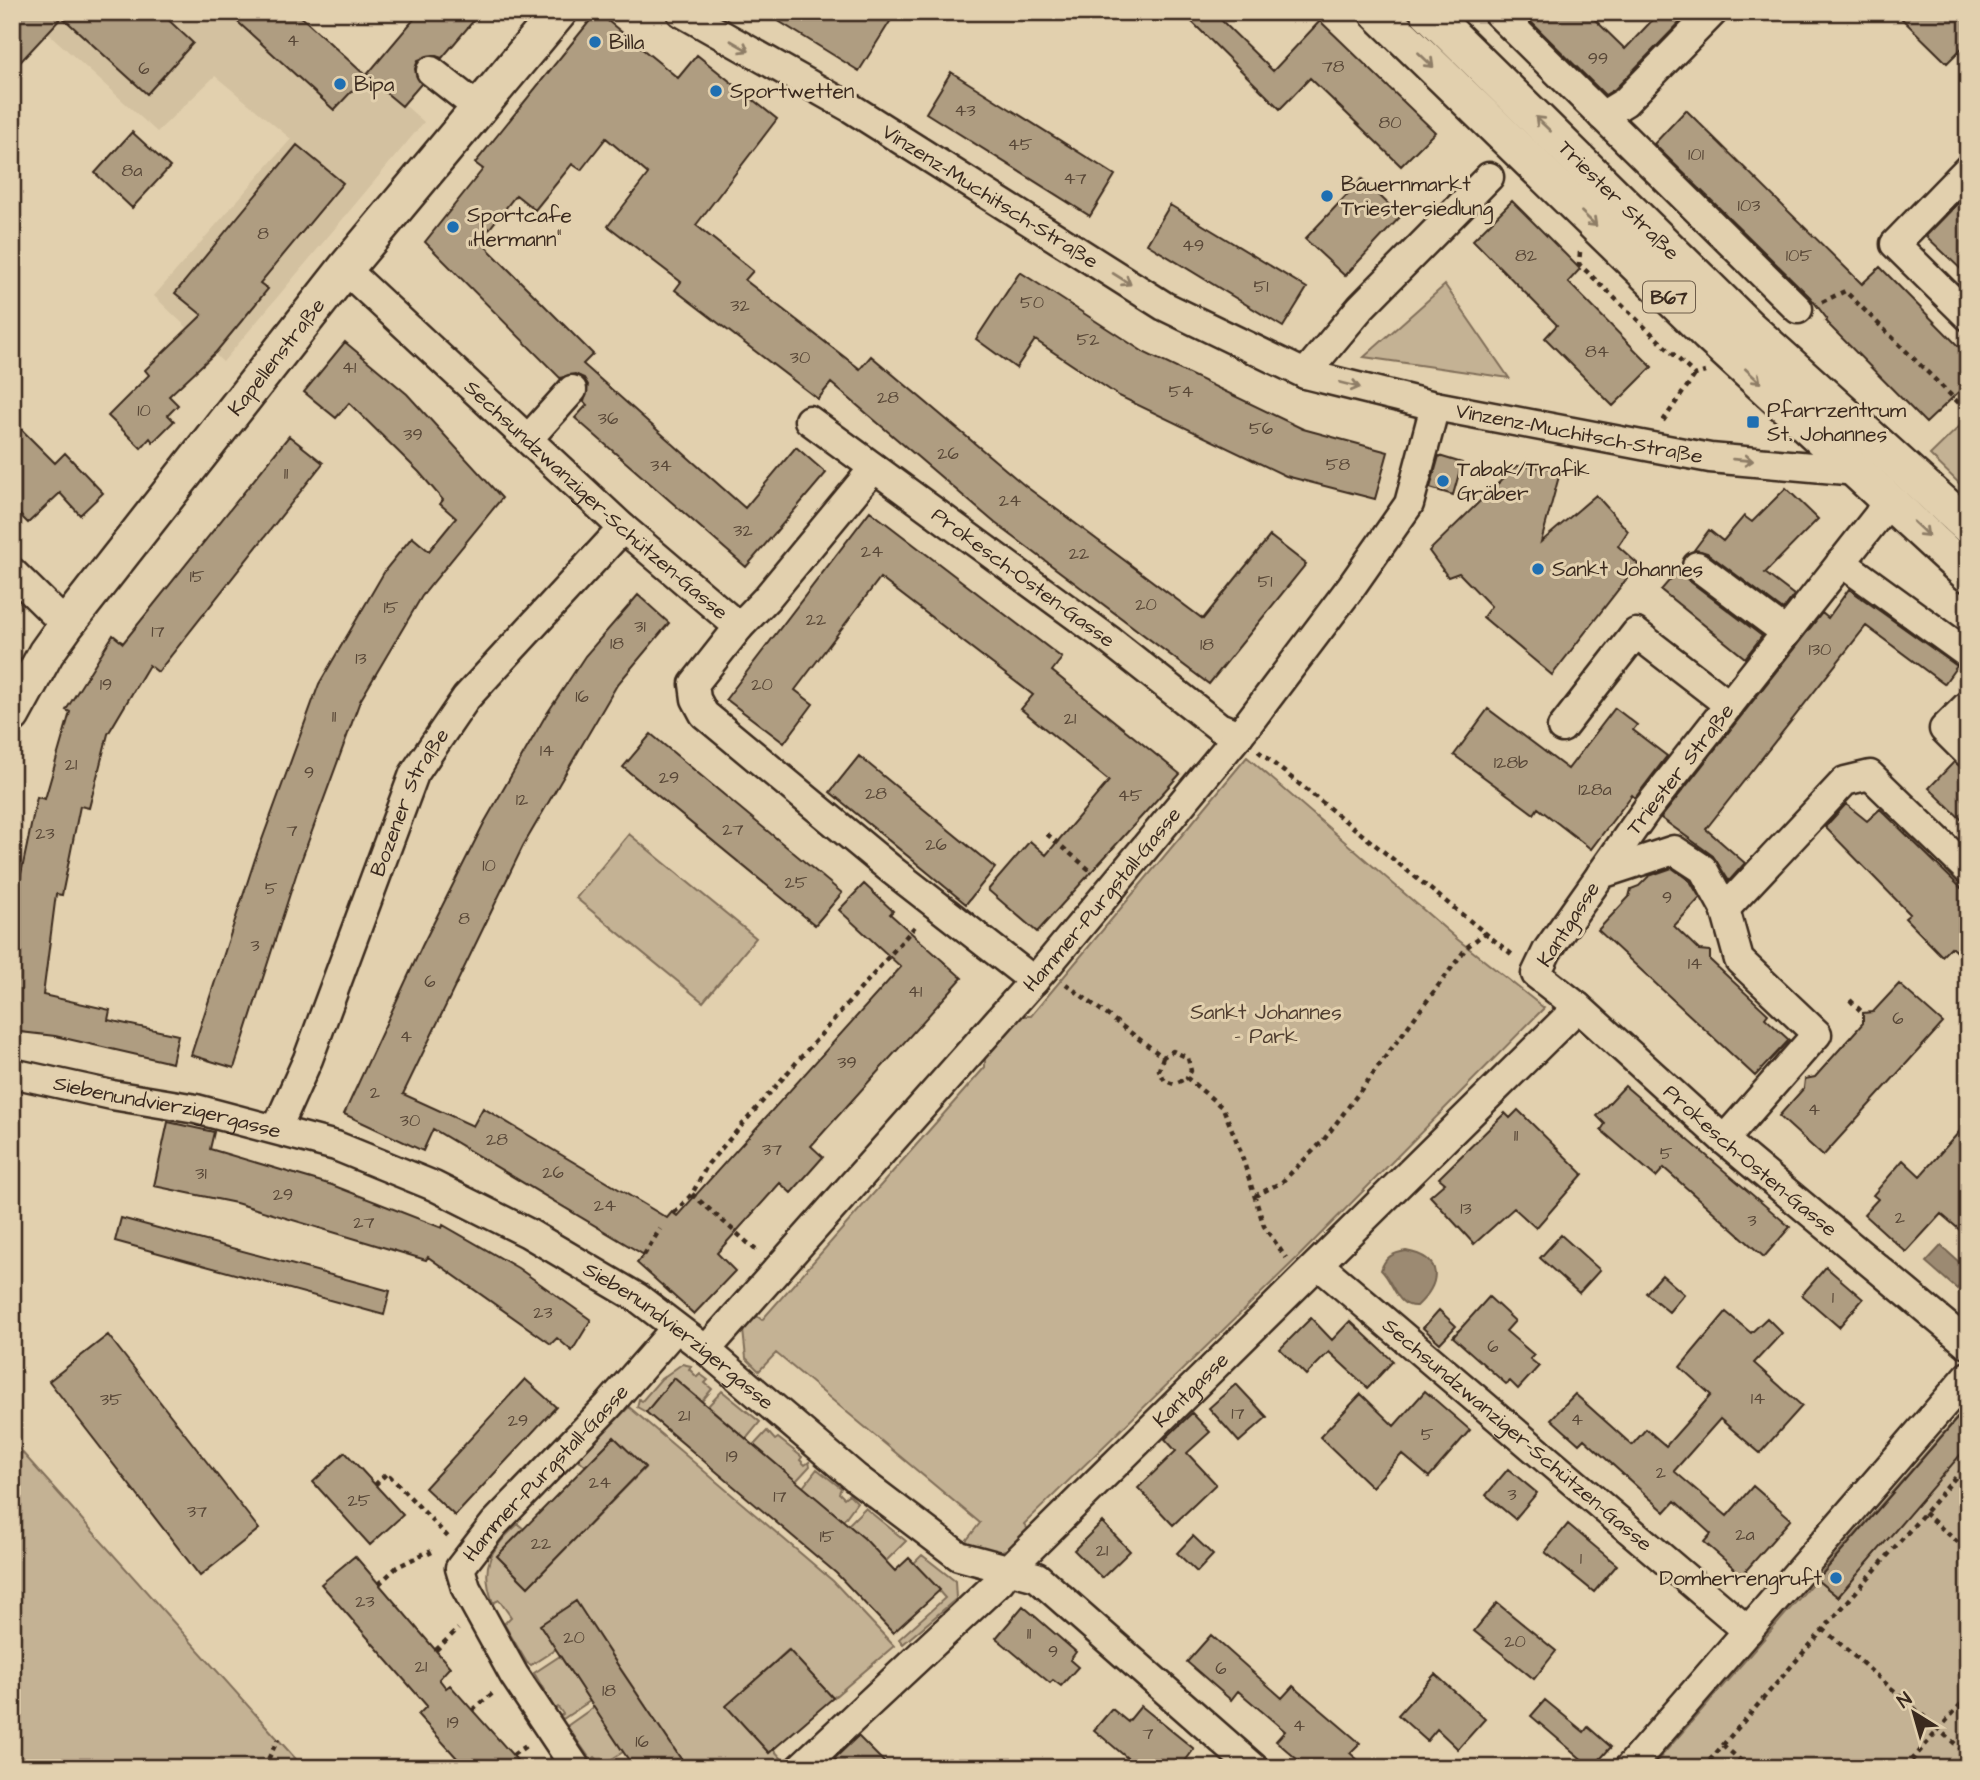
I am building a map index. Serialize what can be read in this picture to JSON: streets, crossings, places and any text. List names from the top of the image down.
{
  "streets": {
    "main road": ["Triester Straße", "B67", "Kapellenstraße"],
    "street": [
      "Vinzenz-Muchitsch-Straße",
      "Sechsundzwanziger-Schützen-Gasse",
      "Prokesch-Osten-Gasse",
      "Bozener Straße",
      "Hammer-Purgstall-Gasse",
      "Kantgasse",
      "Siebenundvierzigergasse"
    ]
  },
  "crossings": [
    ["Vinzenz-Muchitsch-Straße", "Triester Straße"],
    ["Vinzenz-Muchitsch-Straße", "Hammer-Purgstall-Gasse"],
    ["Triester Straße", "Kantgasse"],
    ["Kapellenstraße", "Sechsundzwanziger-Schützen-Gasse"],
    ["Sechsundzwanziger-Schützen-Gasse", "Bozener Straße"],
    ["Sechsundzwanziger-Schützen-Gasse", "Hammer-Purgstall-Gasse"],
    ["Sechsundzwanziger-Schützen-Gasse", "Kantgasse"],
    ["Prokesch-Osten-Gasse", "Hammer-Purgstall-Gasse"],
    ["Prokesch-Osten-Gasse", "Kantgasse"],
    ["Bozener Straße", "Siebenundvierzigergasse"],
    ["Hammer-Purgstall-Gasse", "Siebenundvierzigergasse"],
    ["Kantgasse", "Siebenundvierzigergasse"]
  ],
  "one_way": ["Vinzenz-Muchitsch-Straße"],
  "parks": ["Sankt Johannes - Park"],
  "places": {
    "other": [
      "Billa",
      "Bipa",
      "Sportwetten",
      "Bauernmarkt Triestersiedlung",
      "Sportcafe „Hermann“",
      "Tabak/Trafik Gräber",
      "Sankt Johannes",
      "Domherrengruft"
    ],
    "transit": ["Pfarrzentrum St. Johannes"]
  },
  "house_numbers": [
    "4",
    "99",
    "78",
    "6",
    "43",
    "80",
    "45",
    "101",
    "8a",
    "47",
    "103",
    "8",
    "49",
    "82",
    "105",
    "51",
    "50",
    "32",
    "52",
    "84",
    "30",
    "41",
    "54",
    "28",
    "10",
    "36",
    "56",
    "39",
    "26",
    "58",
    "34",
    "11",
    "24",
    "32",
    "24",
    "22",
    "15",
    "51",
    "20",
    "15",
    "22",
    "31",
    "17",
    "18",
    "18",
    "130",
    "13",
    "19",
    "20",
    "16",
    "11",
    "21",
    "14",
    "128b",
    "21",
    "9",
    "29",
    "128a",
    "28",
    "45",
    "12",
    "27",
    "7",
    "23",
    "26",
    "10",
    "25",
    "5",
    "9",
    "8",
    "3",
    "14",
    "6",
    "41",
    "6",
    "4",
    "39",
    "2",
    "4",
    "30",
    "11",
    "28",
    "37",
    "5",
    "26",
    "31",
    "29",
    "24",
    "13",
    "2",
    "3",
    "27",
    "1",
    "23",
    "6",
    "14",
    "35",
    "17",
    "21",
    "4",
    "29",
    "5",
    "19",
    "2",
    "24",
    "3",
    "17",
    "25",
    "37",
    "2a",
    "15",
    "22",
    "21",
    "1",
    "23",
    "11",
    "20",
    "20",
    "9",
    "21",
    "6",
    "18",
    "19",
    "4",
    "7",
    "16"
  ],
  "north": "top left"
}
